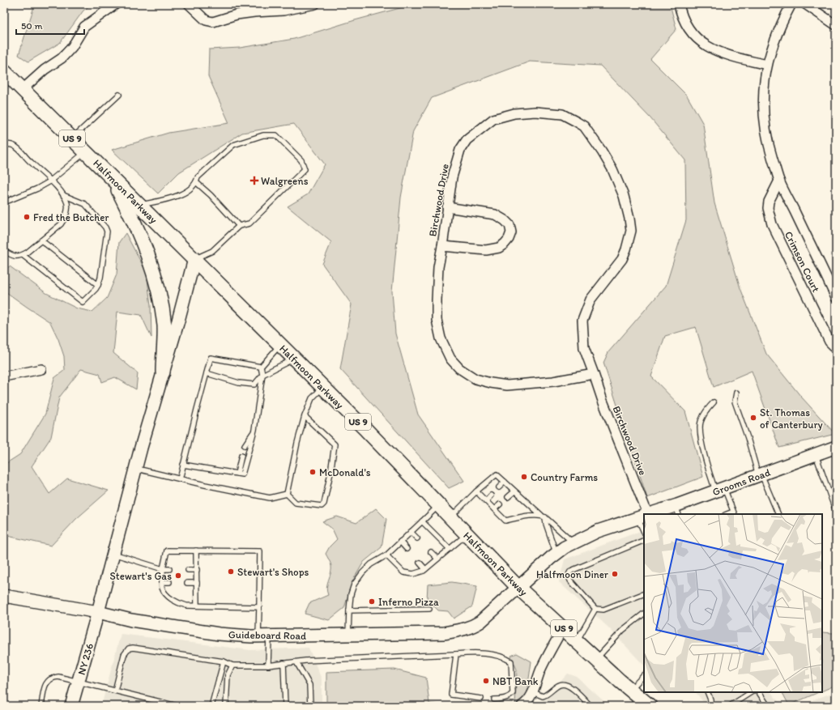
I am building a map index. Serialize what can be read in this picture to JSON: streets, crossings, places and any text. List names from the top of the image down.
{
  "streets": {
    "main road": ["US 9", "Halfmoon Parkway"],
    "street": [
      "Birchwood Drive",
      "Crimson Court",
      "Grooms Road",
      "Guideboard Road",
      "NY 236"
    ]
  },
  "crossings": [
    ["Halfmoon Parkway", "Grooms Road"],
    ["Halfmoon Parkway", "Guideboard Road"],
    ["Halfmoon Parkway", "NY 236"],
    ["Birchwood Drive", "Grooms Road"],
    ["Grooms Road", "Guideboard Road"],
    ["Guideboard Road", "NY 236"]
  ],
  "places": {
    "health": ["Walgreens"],
    "other": [
      "Fred the Butcher",
      "St. Thomas of Canterbury",
      "McDonald's",
      "Country Farms",
      "Stewart's Shops",
      "Halfmoon Diner",
      "Stewart's Gas",
      "Inferno Pizza",
      "NBT Bank"
    ]
  },
  "scale_bar": "50 m"
}
